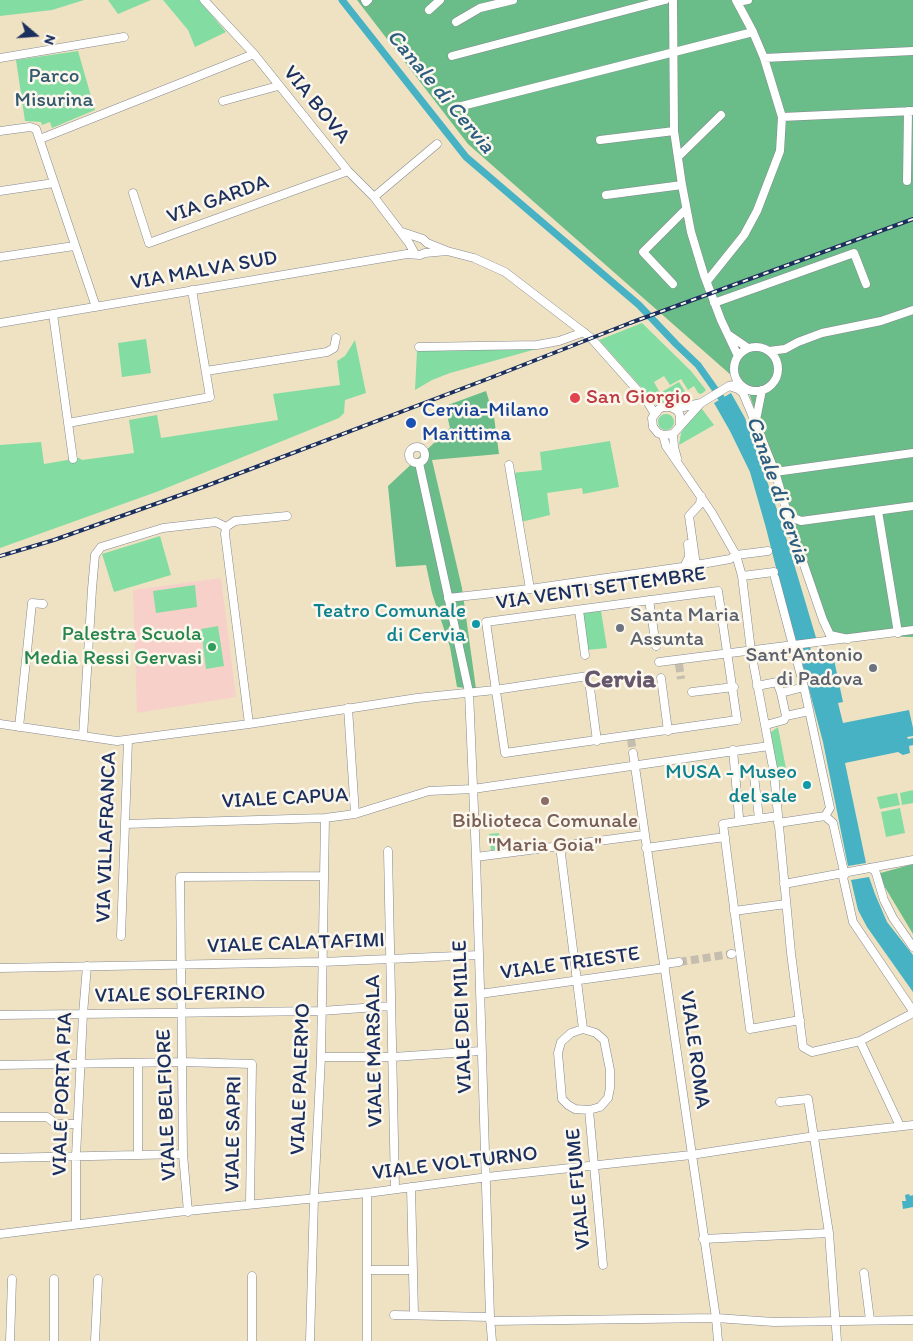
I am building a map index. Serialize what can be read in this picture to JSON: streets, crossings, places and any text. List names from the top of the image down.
{
  "streets": {
    "street": [
      "VIA BOVA",
      "VIA GARDA",
      "VIA MALVA SUD",
      "VIA VENTI SETTEMBRE",
      "VIALE CAPUA",
      "VIA VILLAFRANCA",
      "VIALE CALATAFIMI",
      "VIALE TRIESTE",
      "VIALE SOLFERINO",
      "VIALE DEI MILLE",
      "VIALE ROMA",
      "VIALE MARSALA",
      "VIALE PALERMO",
      "VIALE PORTA PIA",
      "VIALE BELFIORE",
      "VIALE SAPRI",
      "VIALE VOLTURNO",
      "VIALE FIUME"
    ]
  },
  "crossings": [
    ["VIA BOVA", "VIA GARDA"],
    ["VIA BOVA", "VIA MALVA SUD"],
    ["VIALE CAPUA", "VIA VILLAFRANCA"],
    ["VIALE CAPUA", "VIALE DEI MILLE"],
    ["VIALE CAPUA", "VIALE ROMA"],
    ["VIALE CAPUA", "VIALE PALERMO"],
    ["VIALE CALATAFIMI", "VIALE DEI MILLE"],
    ["VIALE CALATAFIMI", "VIALE MARSALA"],
    ["VIALE CALATAFIMI", "VIALE PALERMO"],
    ["VIALE CALATAFIMI", "VIALE PORTA PIA"],
    ["VIALE CALATAFIMI", "VIALE BELFIORE"],
    ["VIALE TRIESTE", "VIALE DEI MILLE"],
    ["VIALE TRIESTE", "VIALE ROMA"],
    ["VIALE SOLFERINO", "VIALE MARSALA"],
    ["VIALE SOLFERINO", "VIALE PALERMO"],
    ["VIALE SOLFERINO", "VIALE PORTA PIA"],
    ["VIALE SOLFERINO", "VIALE BELFIORE"],
    ["VIALE DEI MILLE", "VIALE VOLTURNO"],
    ["VIALE ROMA", "VIALE VOLTURNO"],
    ["VIALE MARSALA", "VIALE VOLTURNO"],
    ["VIALE PALERMO", "VIALE BELFIORE"],
    ["VIALE PALERMO", "VIALE VOLTURNO"],
    ["VIALE PORTA PIA", "VIALE VOLTURNO"],
    ["VIALE BELFIORE", "VIALE SAPRI"],
    ["VIALE BELFIORE", "VIALE VOLTURNO"],
    ["VIALE SAPRI", "VIALE VOLTURNO"],
    ["VIALE VOLTURNO", "VIALE FIUME"]
  ],
  "districts": ["Cervia"],
  "water": ["Canale di Cervia"],
  "parks": ["Parco Misurina"],
  "places": [
    "San Giorgio",
    "Cervia-Milano Marittima",
    "Teatro Comunale di Cervia",
    "Santa Maria Assunta",
    "Palestra Scuola Media Ressi Gervasi",
    "Sant'Antonio di Padova",
    "MUSA - Museo del sale",
    "Biblioteca Comunale \"Maria Goia\""
  ],
  "north": "right"
}
